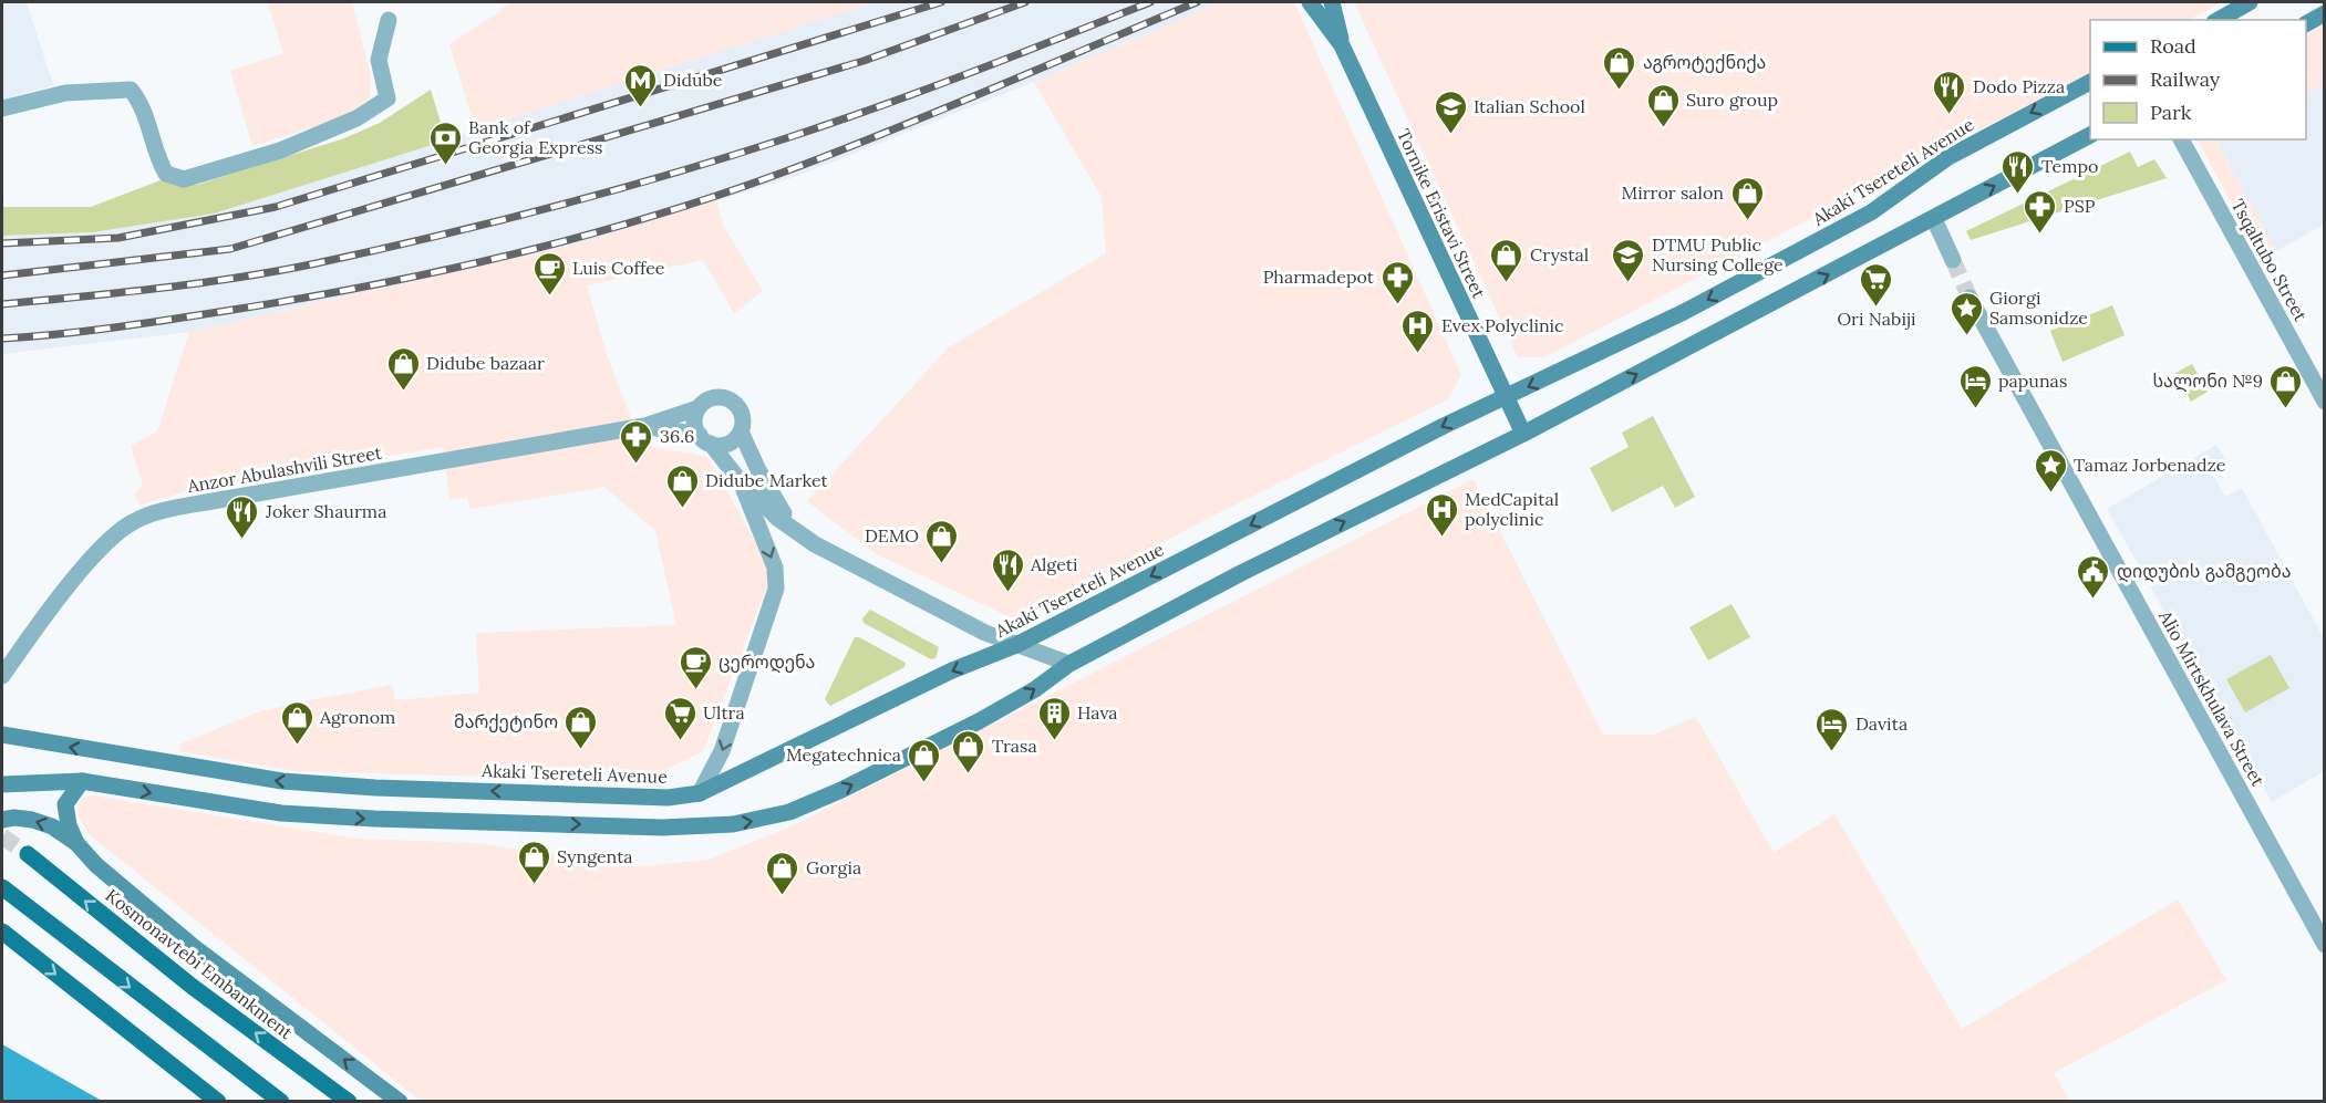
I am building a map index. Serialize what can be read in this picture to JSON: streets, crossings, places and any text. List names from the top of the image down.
{
  "streets": {
    "main road": ["Akaki Tsereteli Avenue", "Tornike Eristavi Street", "Kosmonavtebi Embankment"],
    "street": ["Tsqaltubo Street", "Anzor Abulashvili Street", "Alio Mirtskhulava Street"]
  },
  "crossings": [
    ["Akaki Tsereteli Avenue", "Tornike Eristavi Street"]
  ],
  "places": {
    "shop": [
      "აგროტექნიქა",
      "Suro group",
      "Mirror salon",
      "Crystal",
      "Didube bazaar",
      "სალონი №9",
      "Didube Market",
      "DEMO",
      "Agronom",
      "მარქეტინო",
      "Trasa",
      "Megatechnica",
      "Syngenta",
      "Gorgia"
    ],
    "metro station": ["Didube"],
    "restaurant": [
      "Dodo Pizza",
      "Tempo",
      "Joker Shaurma",
      "Algeti"
    ],
    "school or university": ["Italian School", "DTMU Public Nursing College"],
    "bank": ["Bank of Georgia Express"],
    "pharmacy": ["PSP", "Pharmadepot", "36.6"],
    "cafe": ["Luis Coffee", "ცეროდენა"],
    "supermarket": ["Ori Nabiji", "Ultra"],
    "place": ["Giorgi Samsonidze", "Tamaz Jorbenadze"],
    "hospital": ["Evex Polyclinic", "MedCapital polyclinic"],
    "hotel": ["papunas", "Davita"],
    "public building": ["დიდუბის გამგეობა"],
    "building": ["Hava"]
  },
  "legend": ["Road", "Railway", "Park"]
}
